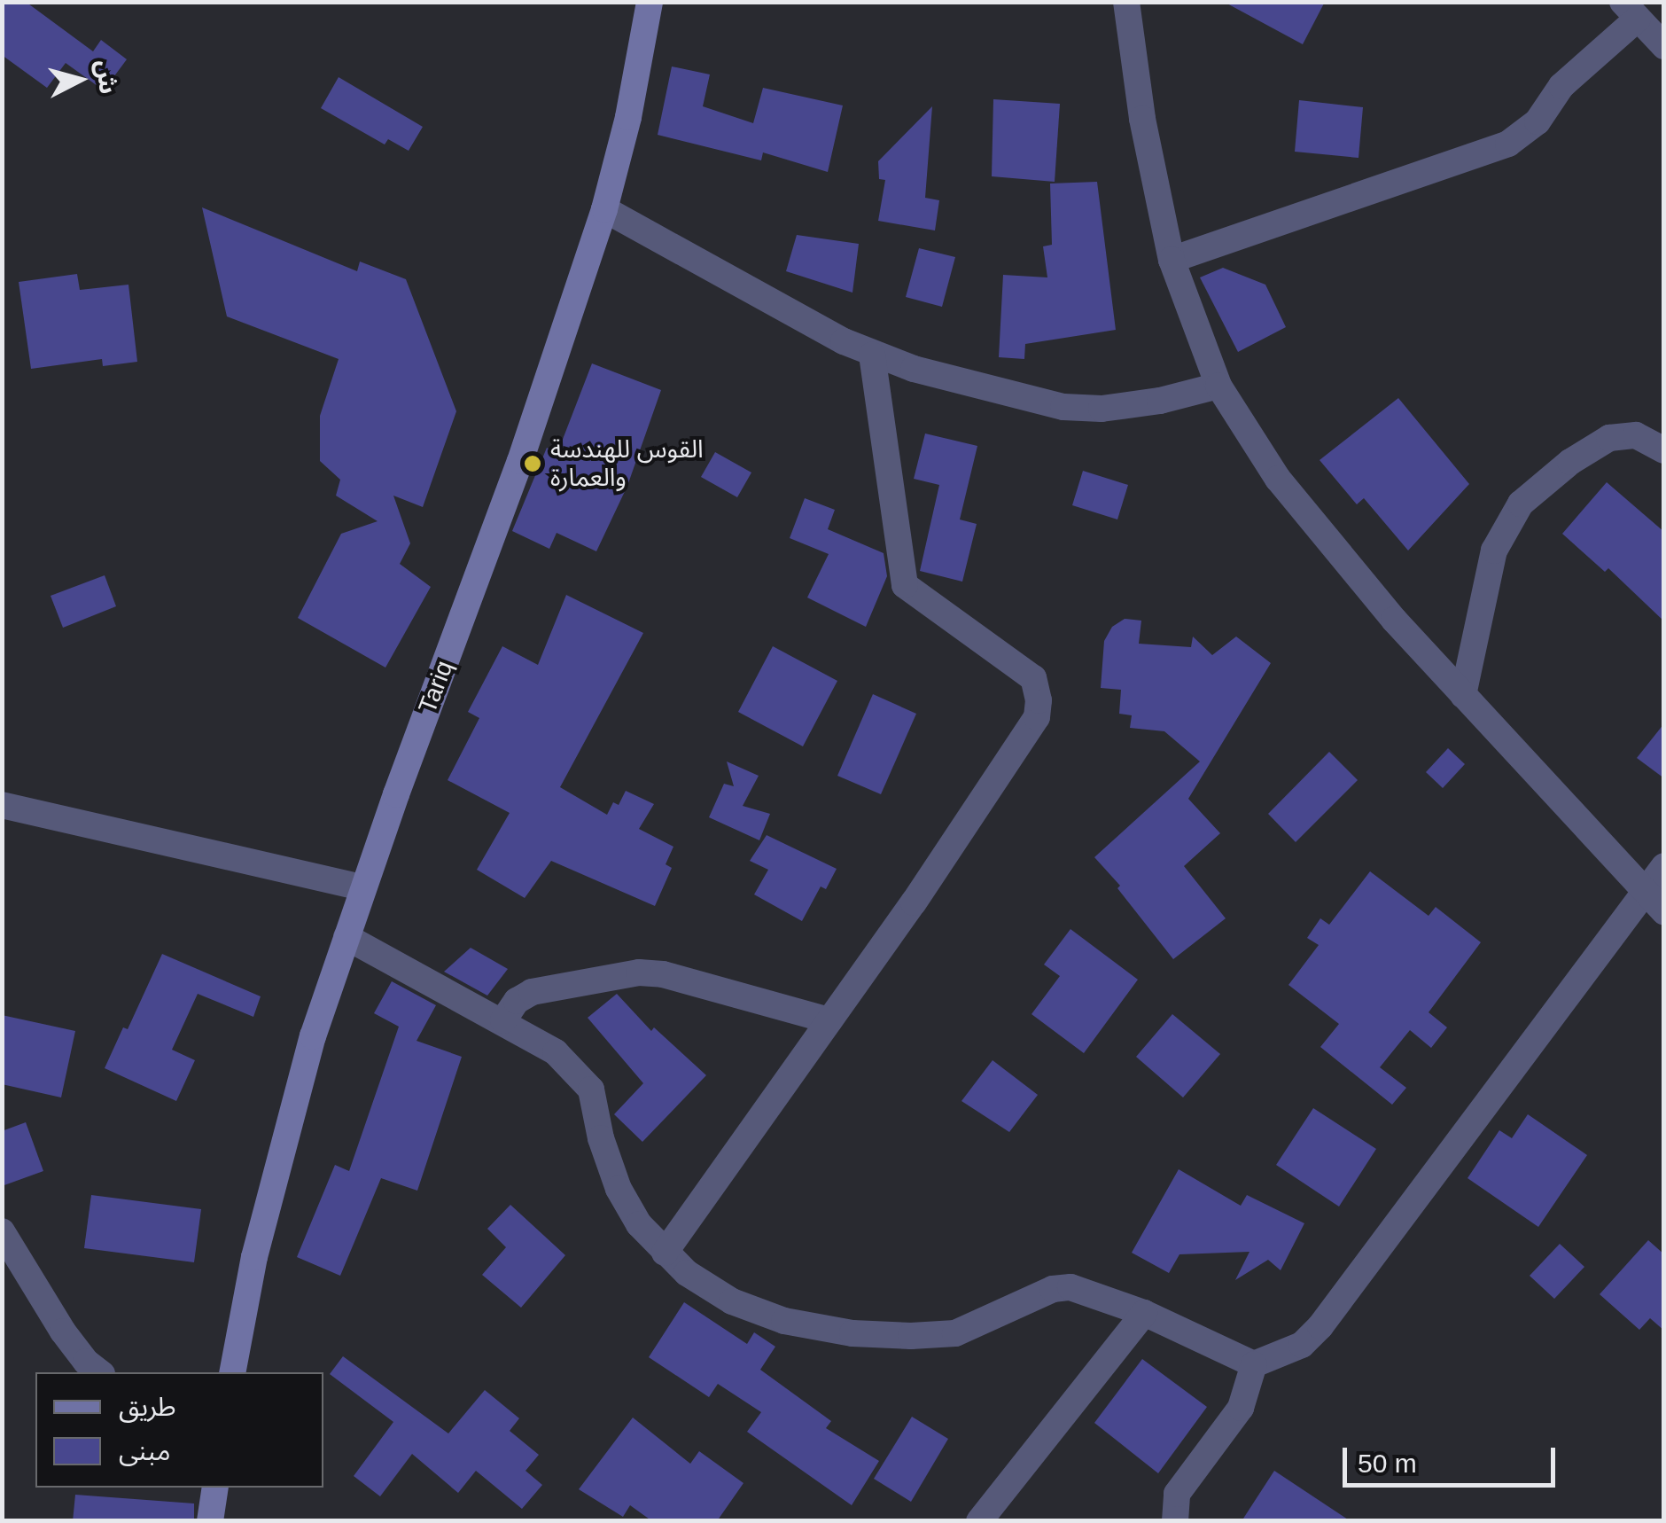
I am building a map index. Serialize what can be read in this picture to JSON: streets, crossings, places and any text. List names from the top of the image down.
{
  "streets": {
    "main road": ["Tariq"]
  },
  "places": ["القوس للهندسة والعمارة"],
  "legend": ["طريق", "مبنى"],
  "scale_bar": "50 m",
  "north": "right"
}
